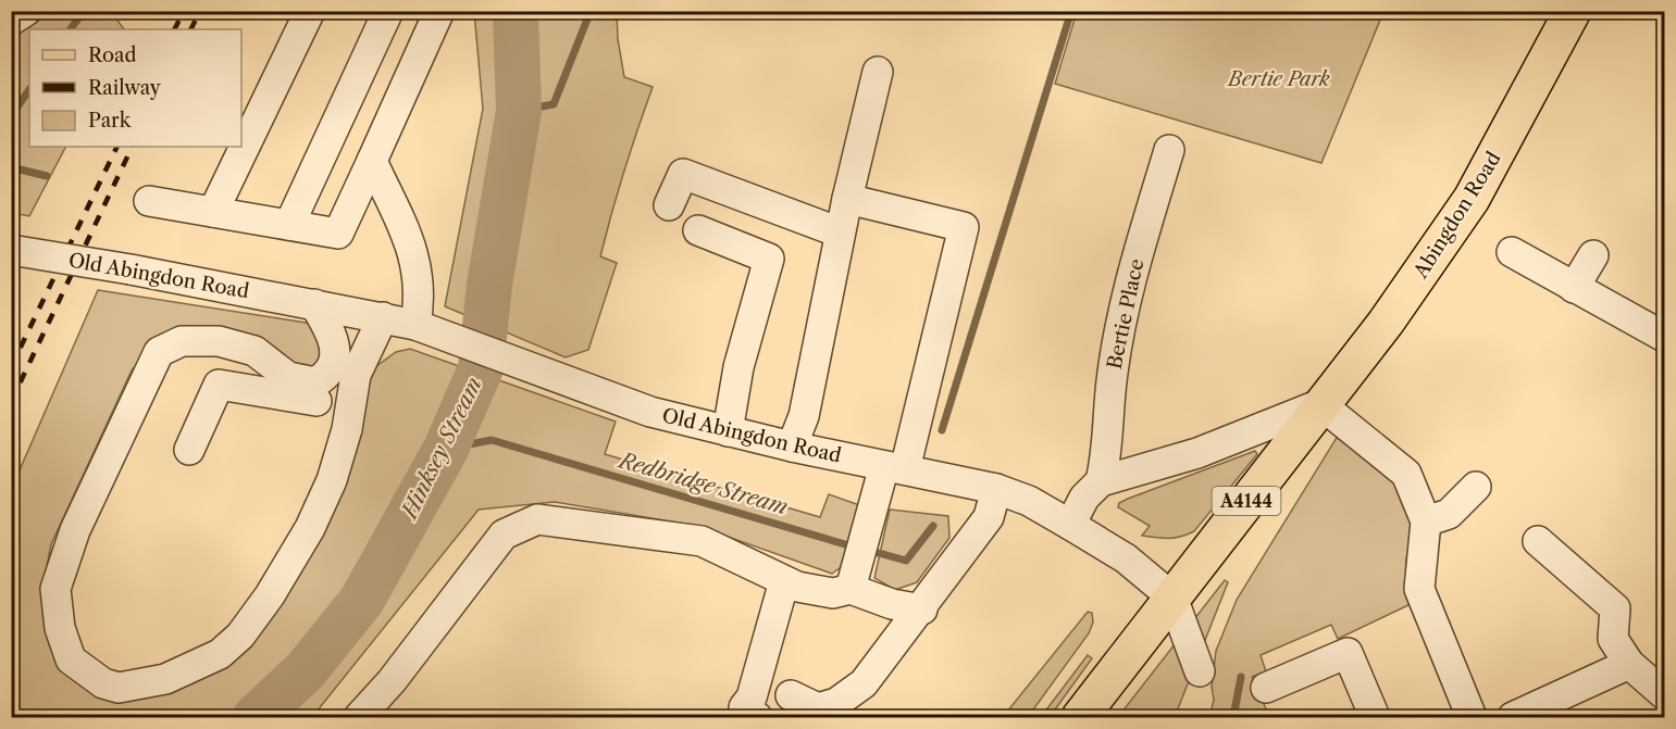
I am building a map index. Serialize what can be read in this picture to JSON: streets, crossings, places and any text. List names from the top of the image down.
{
  "streets": {
    "main road": ["Abingdon Road", "A4144"],
    "street": ["Old Abingdon Road", "Bertie Place"]
  },
  "crossings": [
    ["Abingdon Road", "Old Abingdon Road"],
    ["Abingdon Road", "Bertie Place"]
  ],
  "water": ["Hinksey Stream", "Redbridge Stream"],
  "parks": ["Bertie Park"],
  "legend": ["Road", "Railway", "Park"]
}
